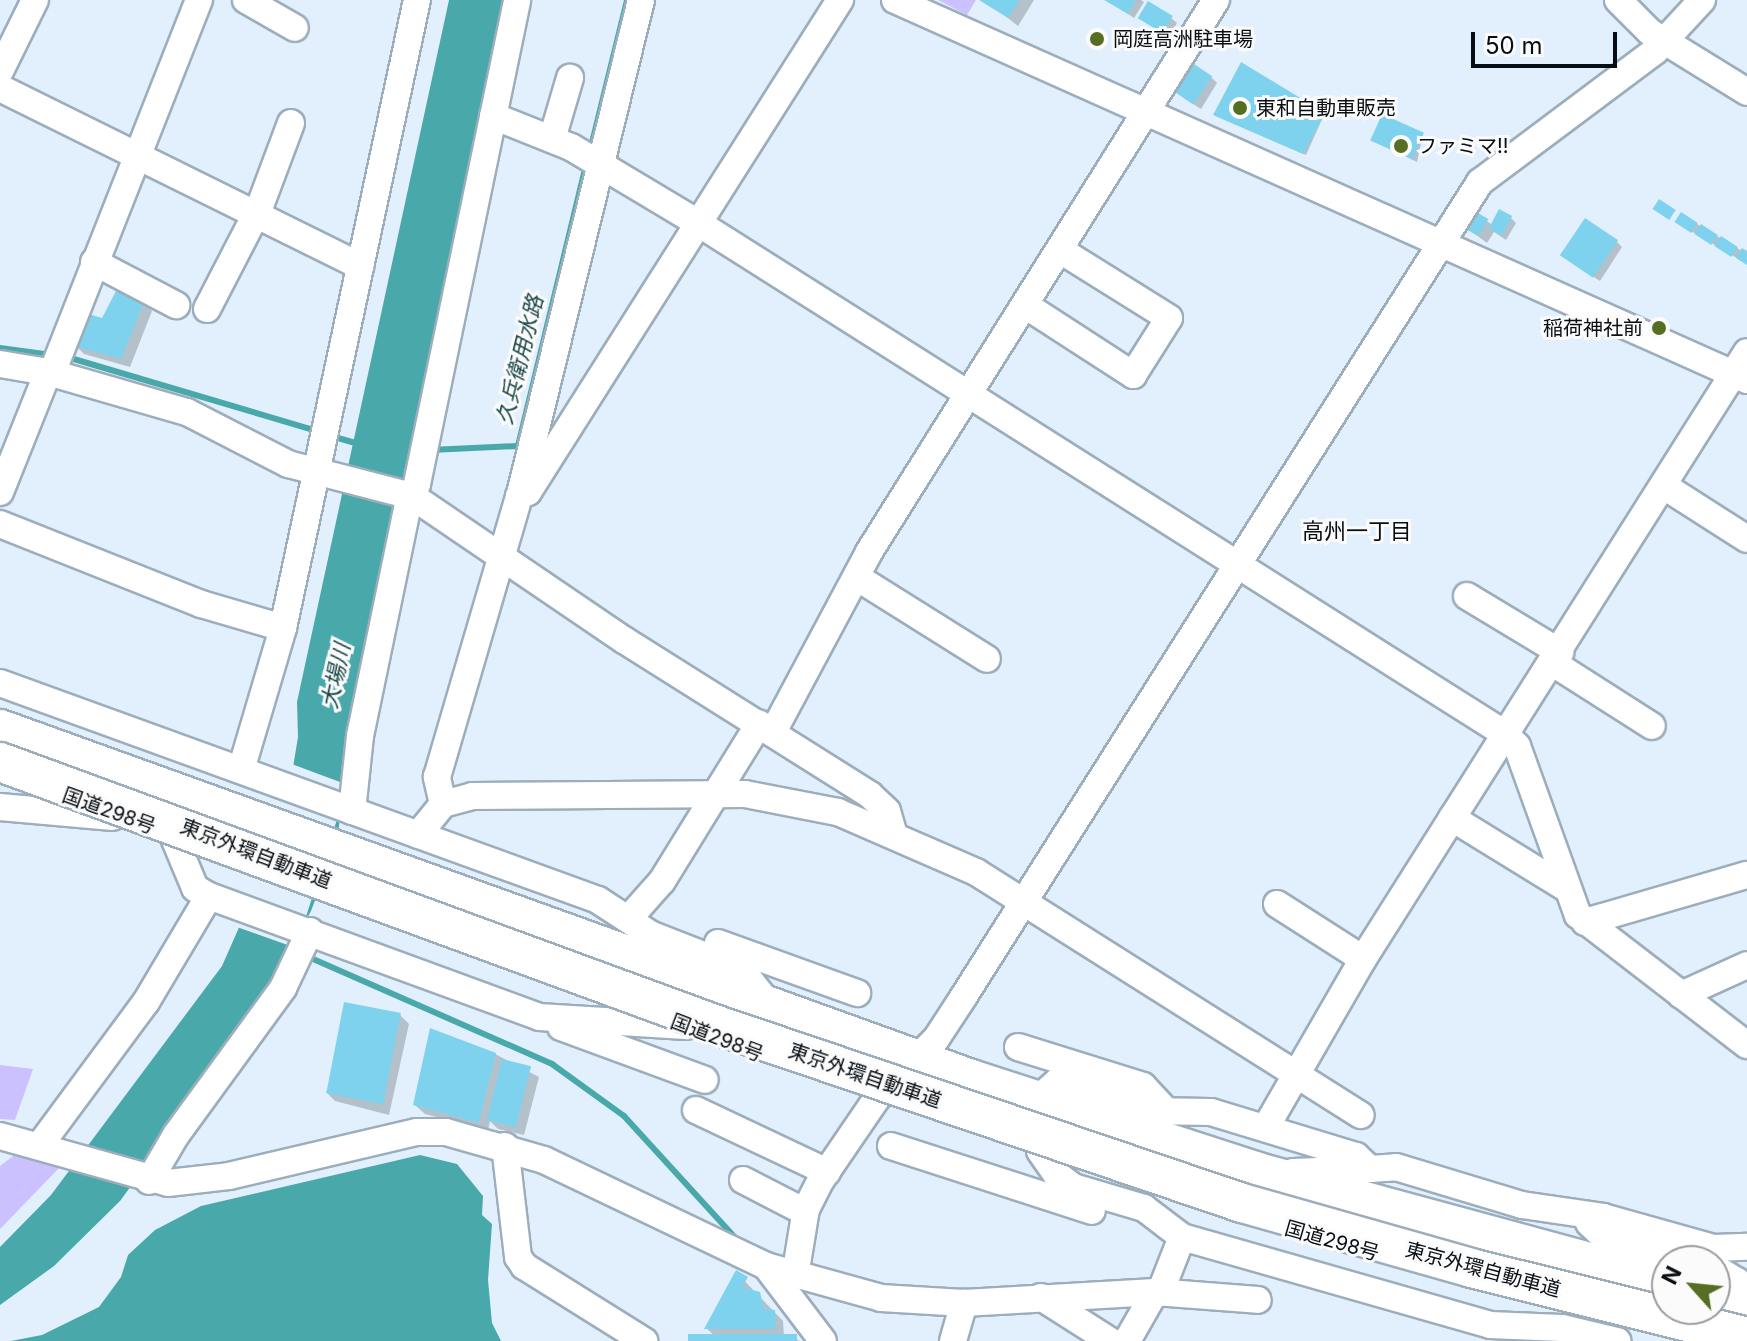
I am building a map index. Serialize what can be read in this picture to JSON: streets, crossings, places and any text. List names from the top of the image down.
{
  "streets": {
    "highway": ["国道298号", "東京外環自動車道"]
  },
  "districts": ["高州一丁目"],
  "water": ["久兵衛用水路", "大場川"],
  "places": [
    "岡庭高洲駐車場",
    "東和自動車販売",
    "ファミマ!!",
    "稲荷神社前"
  ],
  "scale_bar": "50 m",
  "north": "top left"
}
